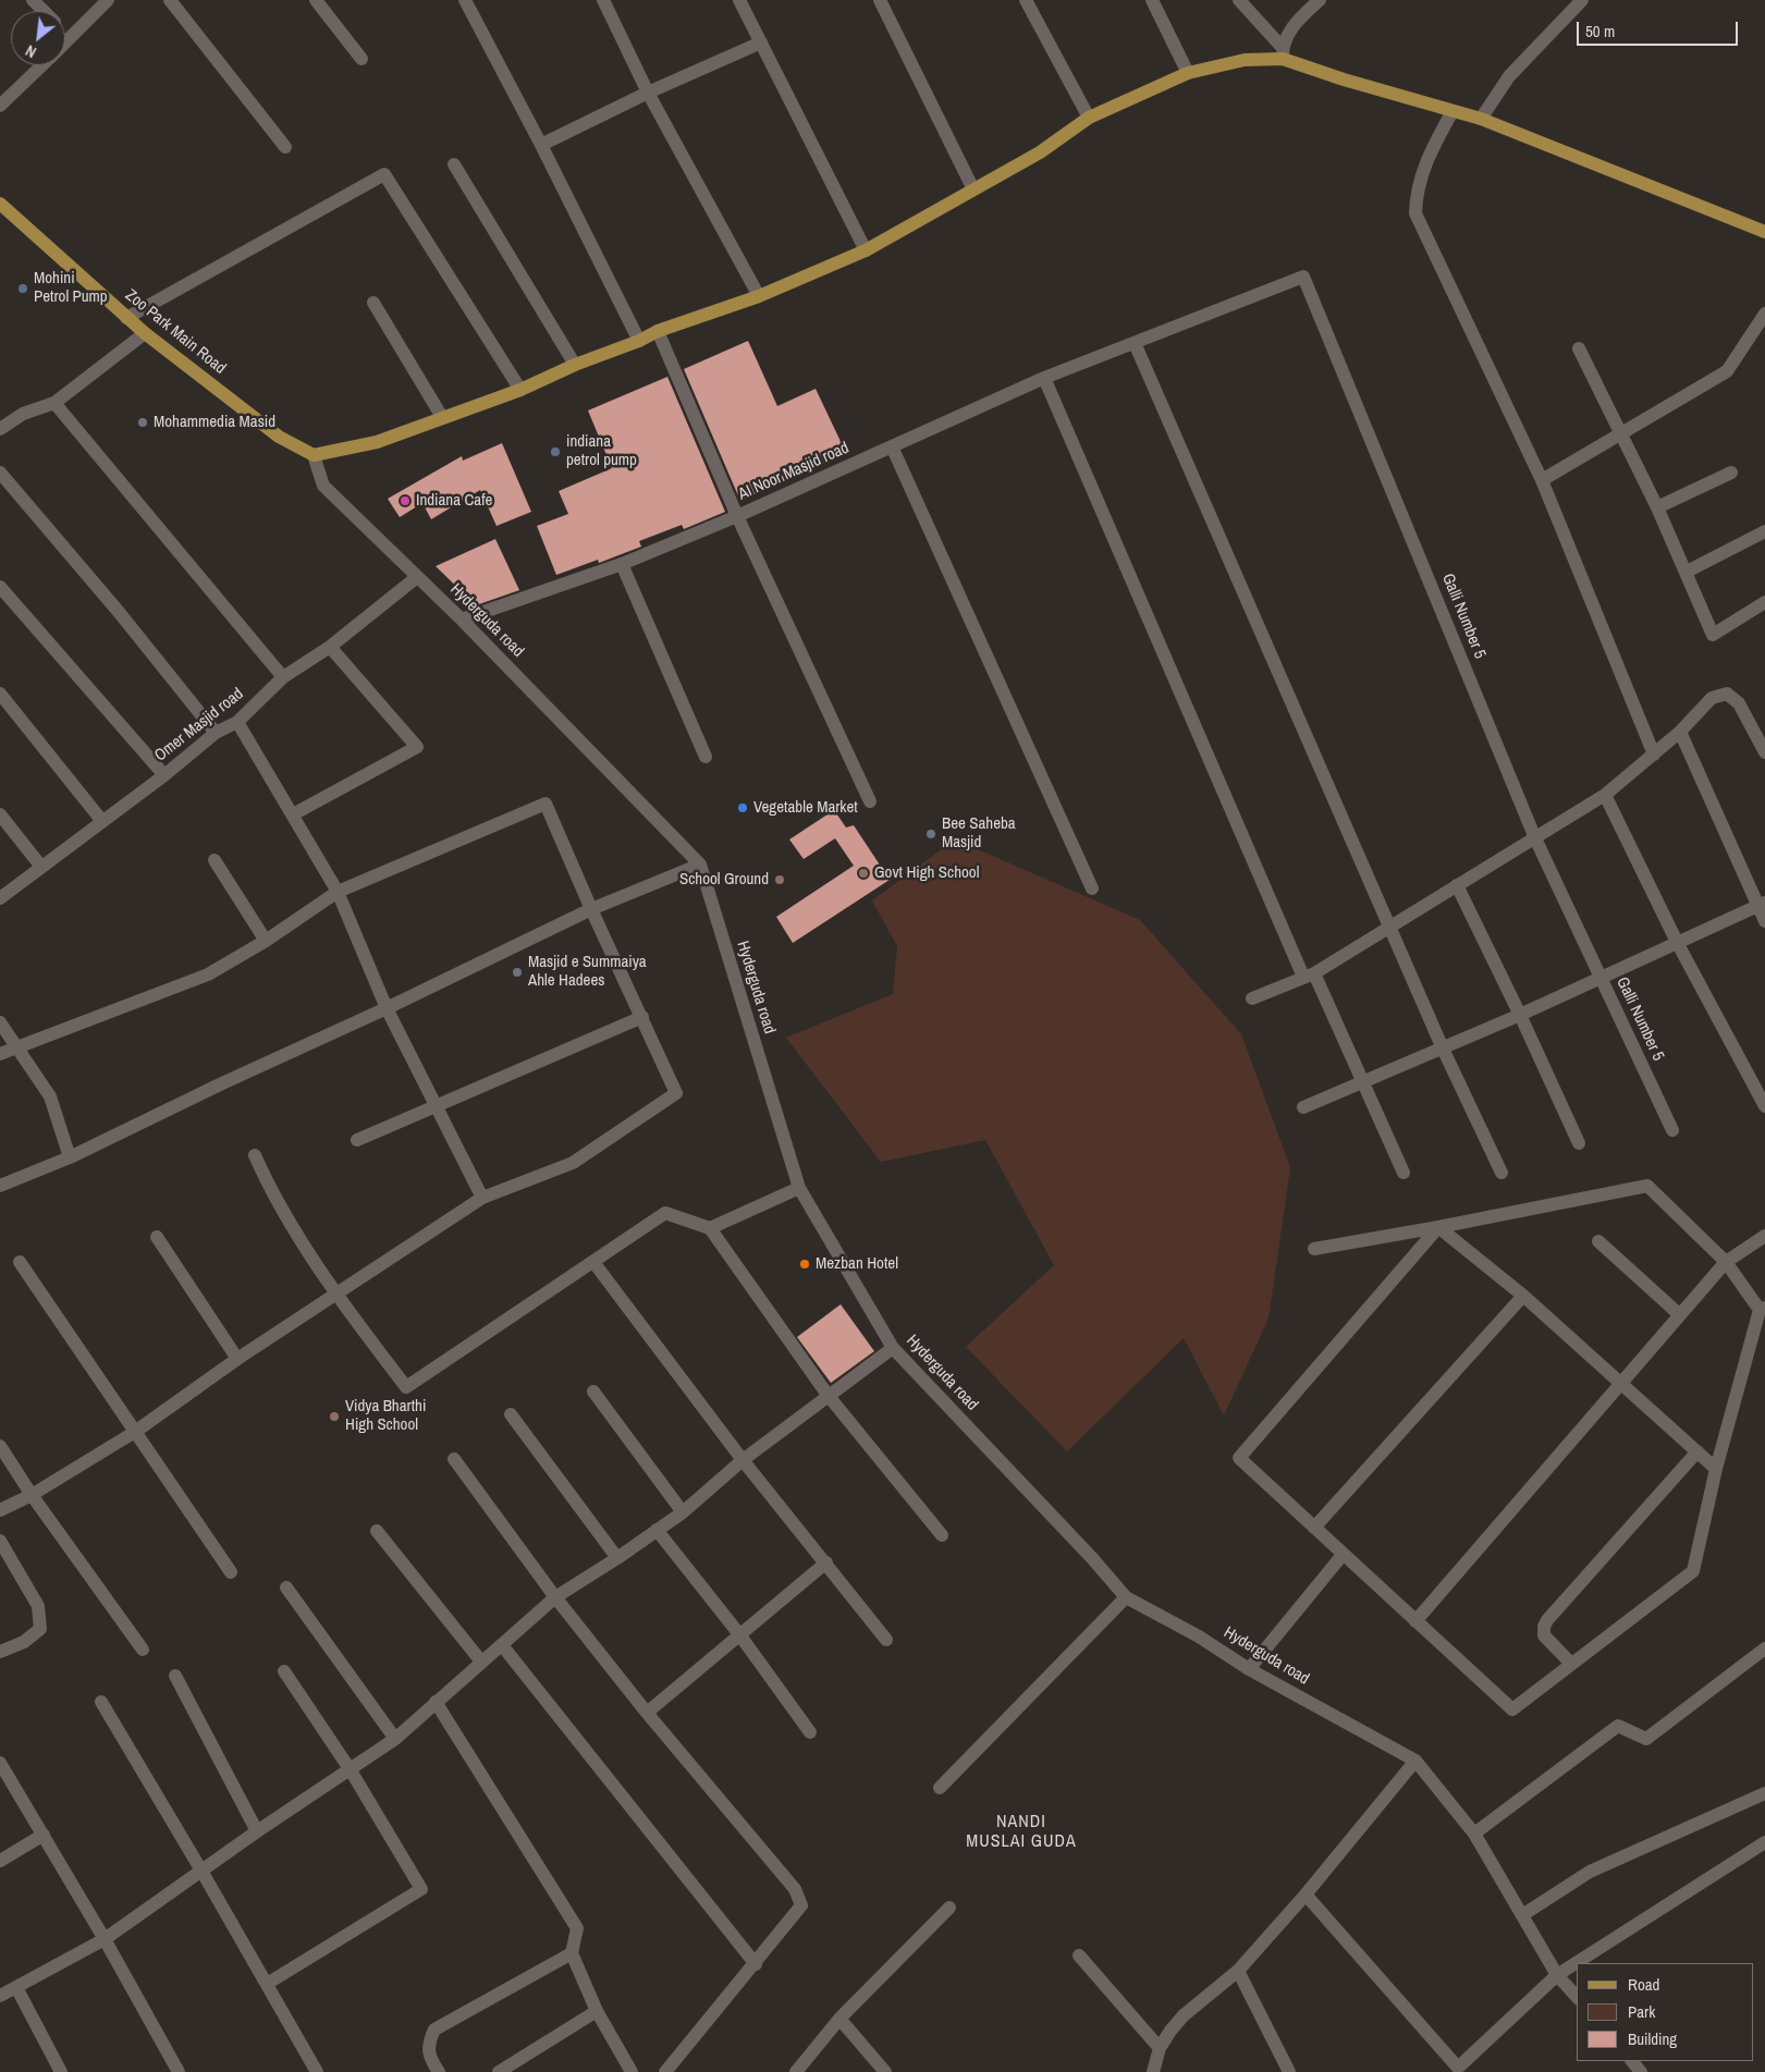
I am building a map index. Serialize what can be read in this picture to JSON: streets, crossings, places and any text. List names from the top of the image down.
{
  "streets": {
    "main road": ["Zoo Park Main Road"],
    "street": [
      "AI Noor Masjid road",
      "Galli Number 5",
      "Hyderguda road",
      "Omer Masjid road"
    ]
  },
  "crossings": [
    ["Zoo Park Main Road", "Hyderguda road"],
    ["AI Noor Masjid road", "Galli Number 5"],
    ["AI Noor Masjid road", "Hyderguda road"],
    ["Hyderguda road", "Omer Masjid road"]
  ],
  "districts": ["NANDI MUSLAI GUDA"],
  "places": [
    "Mohini Petrol Pump",
    "Mohammedia Masid",
    "indiana petrol pump",
    "Indiana Cafe",
    "Vegetable Market",
    "Bee Saheba Masjid",
    "Govt High School",
    "School Ground",
    "Masjid e Summaiya Ahle Hadees",
    "Mezban Hotel",
    "Vidya Bharthi High School"
  ],
  "legend": ["Road", "Park", "Building"],
  "scale_bar": "50 m",
  "north": "bottom left"
}
